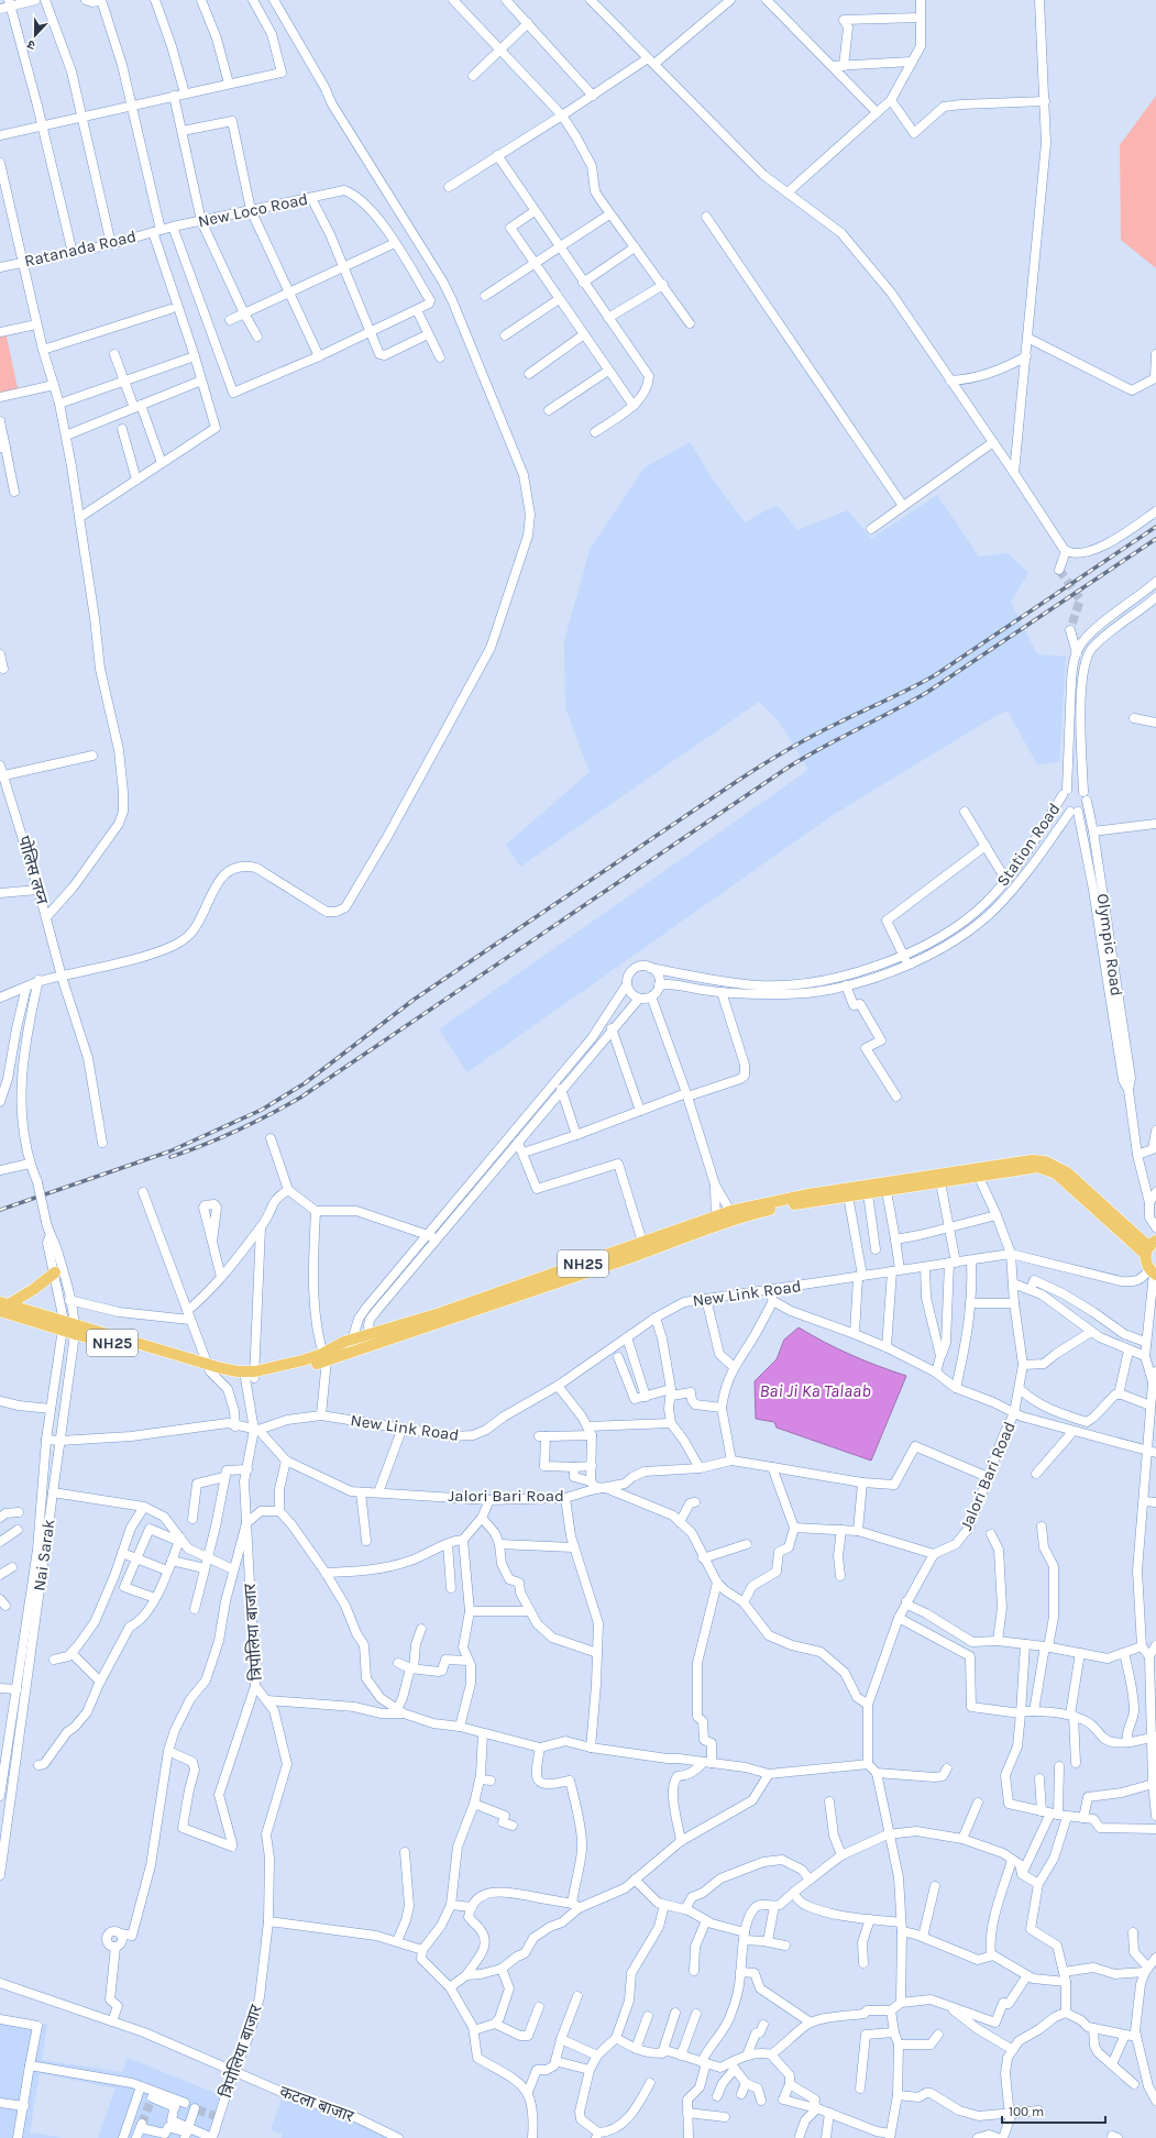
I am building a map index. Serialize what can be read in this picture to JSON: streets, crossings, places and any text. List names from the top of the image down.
{
  "streets": {
    "main road": ["NH25"],
    "street": [
      "New Loco Road",
      "Ratanada Road",
      "Station Road",
      "पोलिस लय्न",
      "Olympic Road",
      "New Link Road",
      "Jalori Bari Road",
      "Nai Sarak",
      "त्रिपोलिया बाजार",
      "कटला बाजार"
    ]
  },
  "crossings": [
    ["New Loco Road", "Ratanada Road"],
    ["Station Road", "Olympic Road"],
    ["NH25", "New Link Road"],
    ["NH25", "Jalori Bari Road"],
    ["NH25", "Nai Sarak"],
    ["NH25", "त्रिपोलिया बाजार"],
    ["New Link Road", "Jalori Bari Road"],
    ["New Link Road", "त्रिपोलिया बाजार"],
    ["Jalori Bari Road", "त्रिपोलिया बाजार"],
    ["त्रिपोलिया बाजार", "कटला बाजार"]
  ],
  "water": ["Bai Ji Ka Talaab"],
  "scale_bar": "100 m",
  "north": "bottom"
}
